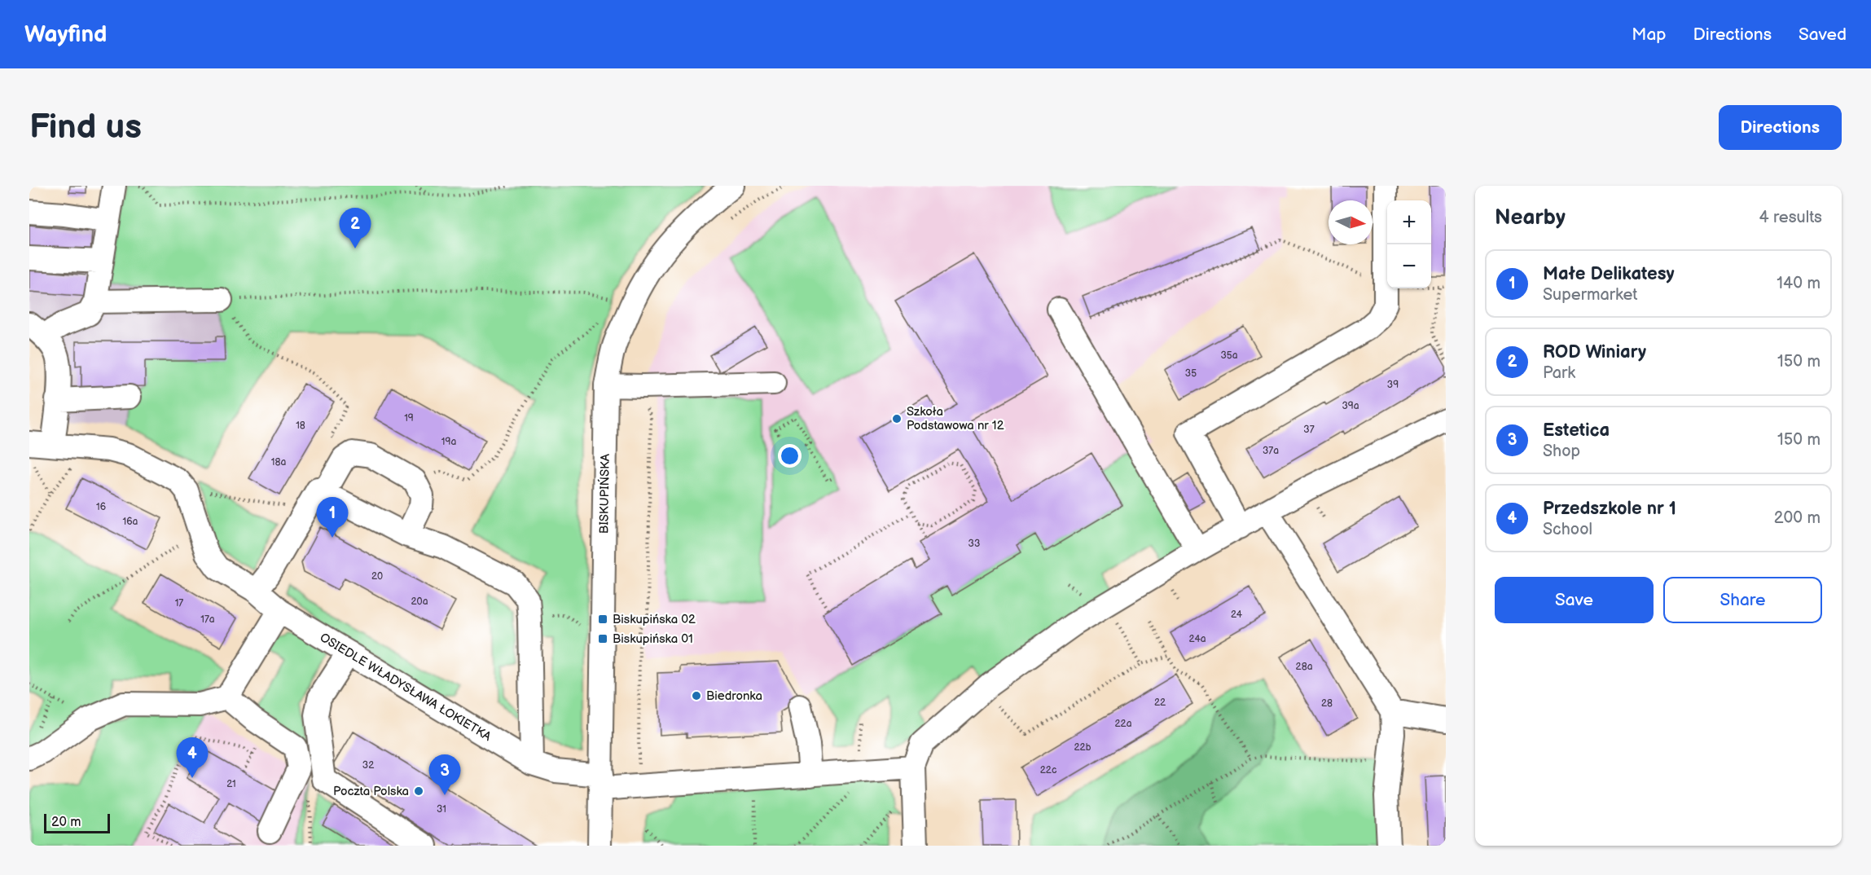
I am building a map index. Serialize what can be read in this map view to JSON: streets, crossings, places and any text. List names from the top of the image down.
{
  "streets": {
    "street": ["BISKUPIŃSKA", "OSIEDLE WŁADYSŁAWA ŁOKIETKA"]
  },
  "crossings": [
    ["BISKUPIŃSKA", "OSIEDLE WŁADYSŁAWA ŁOKIETKA"]
  ],
  "places": {
    "other": ["Szkoła Podstawowa nr 12", "Biedronka", "Poczta Polska"],
    "transit": ["Biskupińska 02", "Biskupińska 01"]
  },
  "house_numbers": [
    "35a",
    "35",
    "39",
    "39a",
    "19",
    "18",
    "37",
    "19a",
    "37a",
    "18a",
    "16",
    "16a",
    "33",
    "20",
    "20a",
    "17",
    "24",
    "17a",
    "24a",
    "28a",
    "22",
    "28",
    "22a",
    "22b",
    "32",
    "22c",
    "21",
    "31"
  ],
  "scale_bar": "20 m",
  "north": "right",
  "page": {
    "header": "Wayfind",
    "nav": ["Map", "Directions", "Saved"],
    "buttons": [
      "Directions",
      ["Save", "Share"]
    ],
    "title": "Find us",
    "heading": ["Nearby", "4 results"],
    "map_buttons": ["+", "−"],
    "pins": [
      "2",
      "1",
      "4",
      "3"
    ],
    "list": [
      {
        "mark": "1",
        "name": "Małe Delikatesy",
        "note": "Supermarket",
        "value": "140 m"
      },
      {
        "mark": "2",
        "name": "ROD Winiary",
        "note": "Park",
        "value": "150 m"
      },
      {
        "mark": "3",
        "name": "Estetica",
        "note": "Shop",
        "value": "150 m"
      },
      {
        "mark": "4",
        "name": "Przedszkole nr 1",
        "note": "School",
        "value": "200 m"
      }
    ],
    "scale": "20 m"
  }
}
